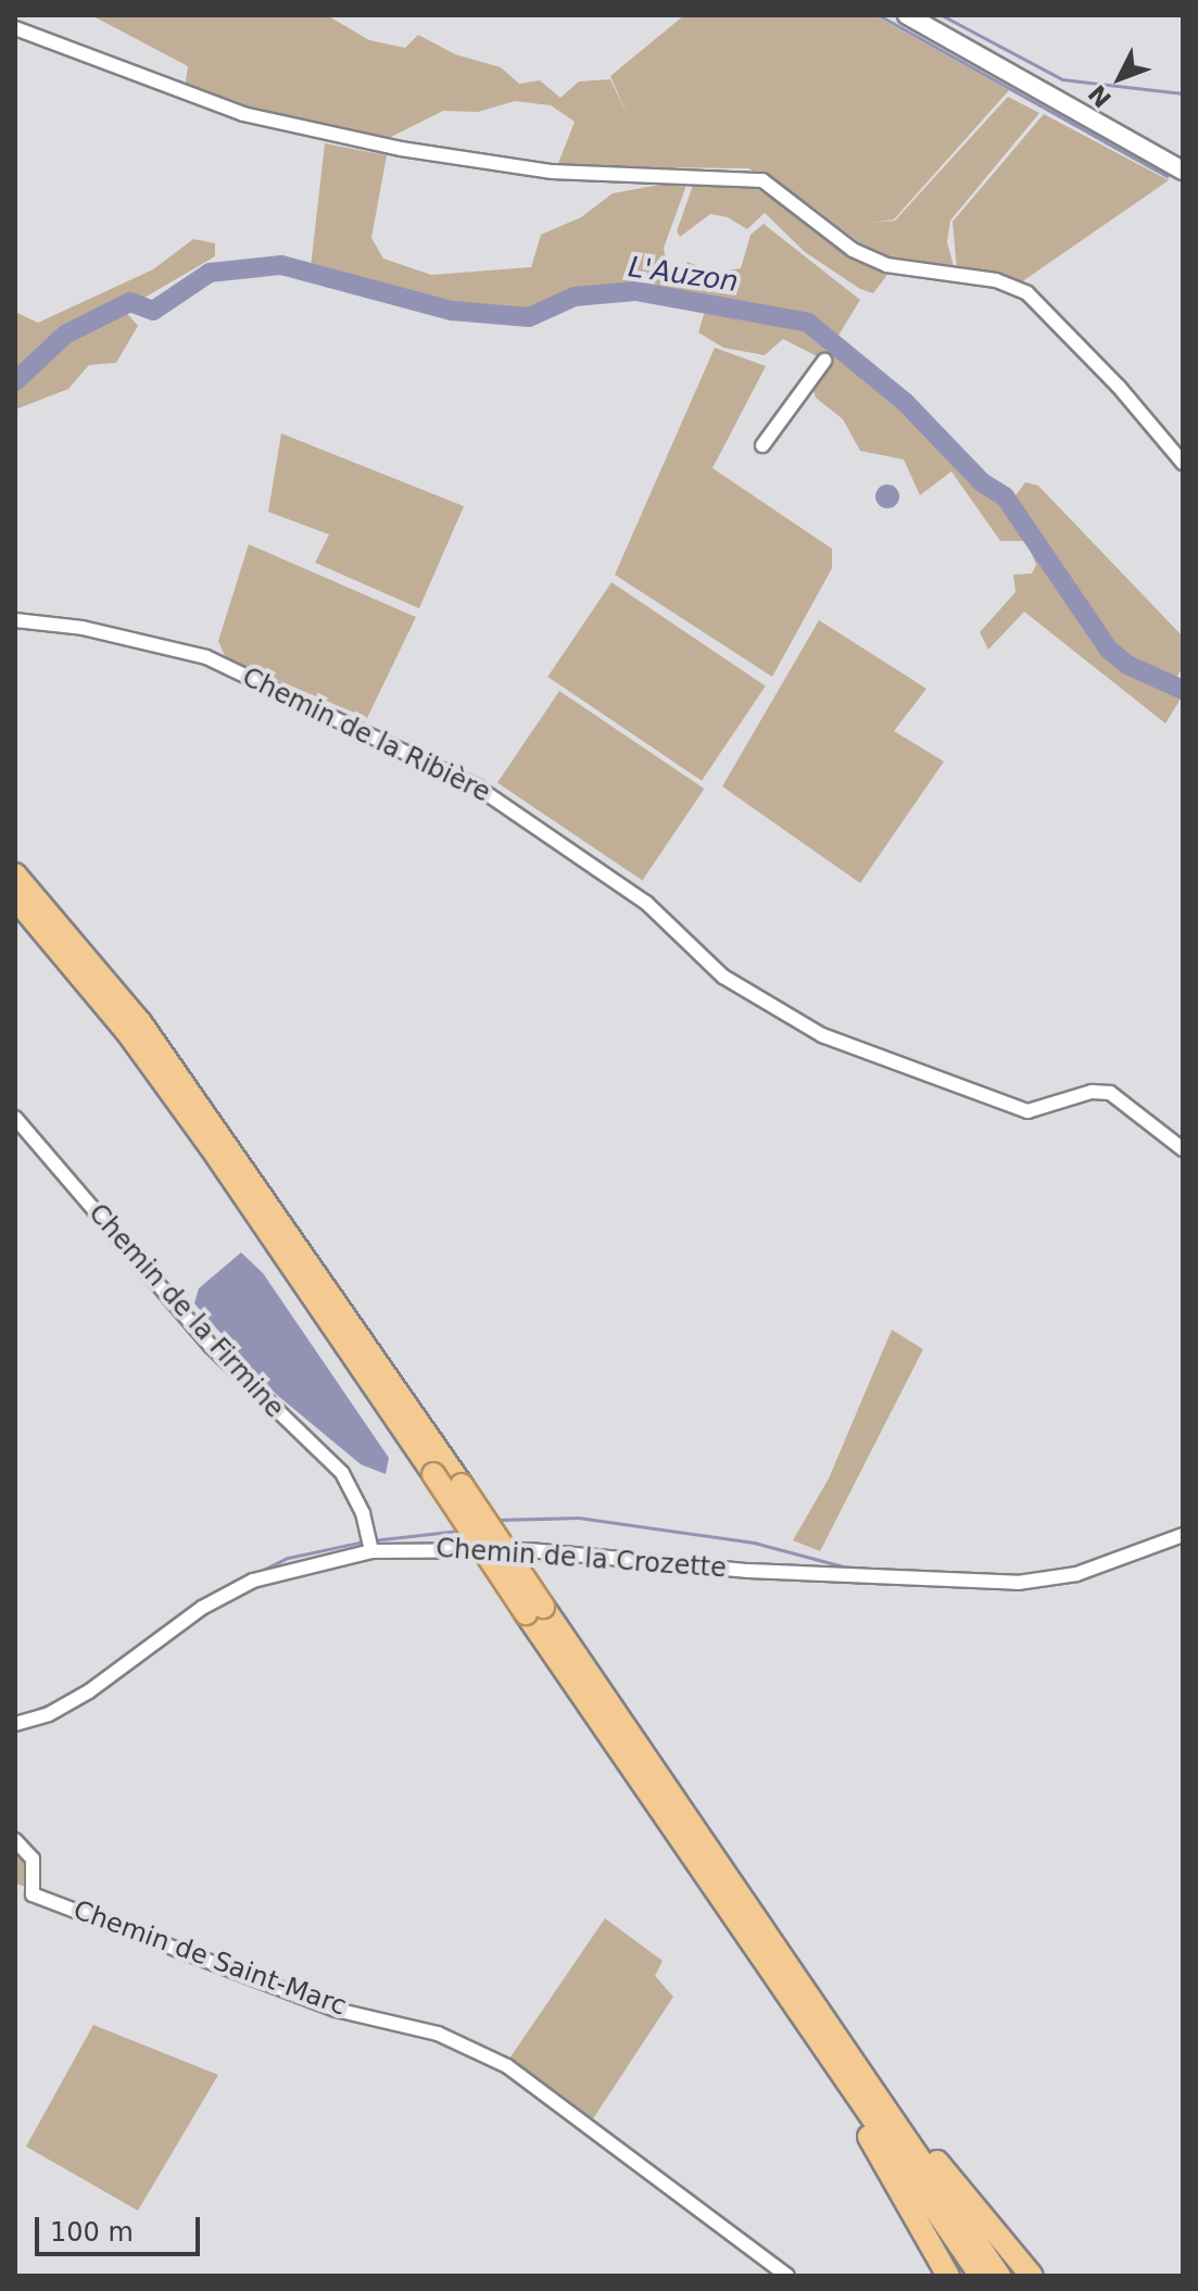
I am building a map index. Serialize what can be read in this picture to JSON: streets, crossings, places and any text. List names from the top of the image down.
{
  "streets": {
    "street": [
      "Chemin de la Ribière",
      "Chemin de la Firmine",
      "Chemin de la Crozette",
      "Chemin de Saint-Marc"
    ]
  },
  "crossings": [
    ["Chemin de la Firmine", "Chemin de la Crozette"]
  ],
  "water": ["L'Auzon"],
  "scale_bar": "100 m",
  "north": "bottom left"
}
